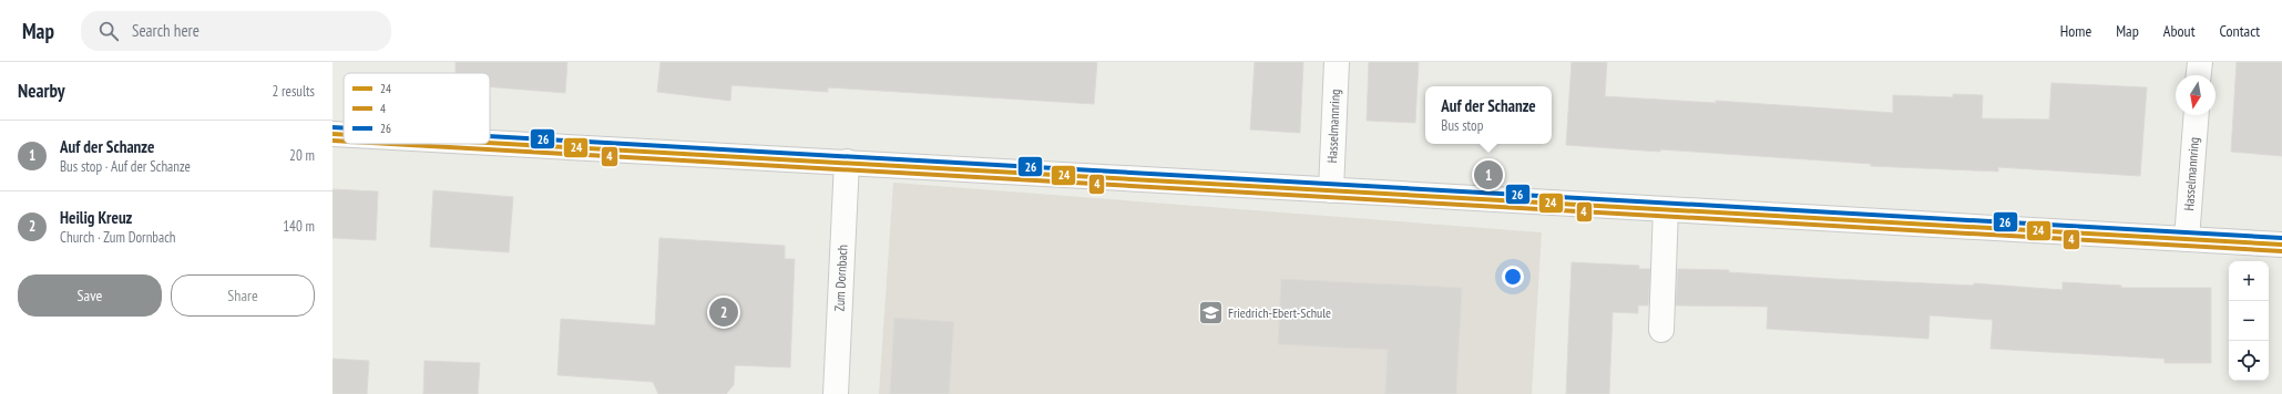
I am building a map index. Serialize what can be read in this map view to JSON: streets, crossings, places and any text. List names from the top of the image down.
{
  "streets": {
    "street": ["Hasselmannring", "Zum Dornbach"]
  },
  "places": {
    "school or university": ["Friedrich-Ebert-Schule"]
  },
  "lines": ["transit line 26", "transit line 24", "transit line 4"],
  "legend": ["24", "4", "26"],
  "north": "bottom",
  "page": {
    "header": "Map",
    "search": "Search here",
    "nav": [
      "Home",
      "Map",
      "About",
      "Contact"
    ],
    "heading": ["Nearby", "2 results"],
    "popup": ["Auf der Schanze", "Bus stop"],
    "list": [
      {
        "mark": "1",
        "name": "Auf der Schanze",
        "note": "Bus stop · Auf der Schanze",
        "value": "20 m"
      },
      {
        "mark": "2",
        "name": "Heilig Kreuz",
        "note": "Church · Zum Dornbach",
        "value": "140 m"
      }
    ],
    "pins": ["1", "2"],
    "buttons": ["Save", "Share"],
    "map_buttons": ["+", "−"]
  }
}
